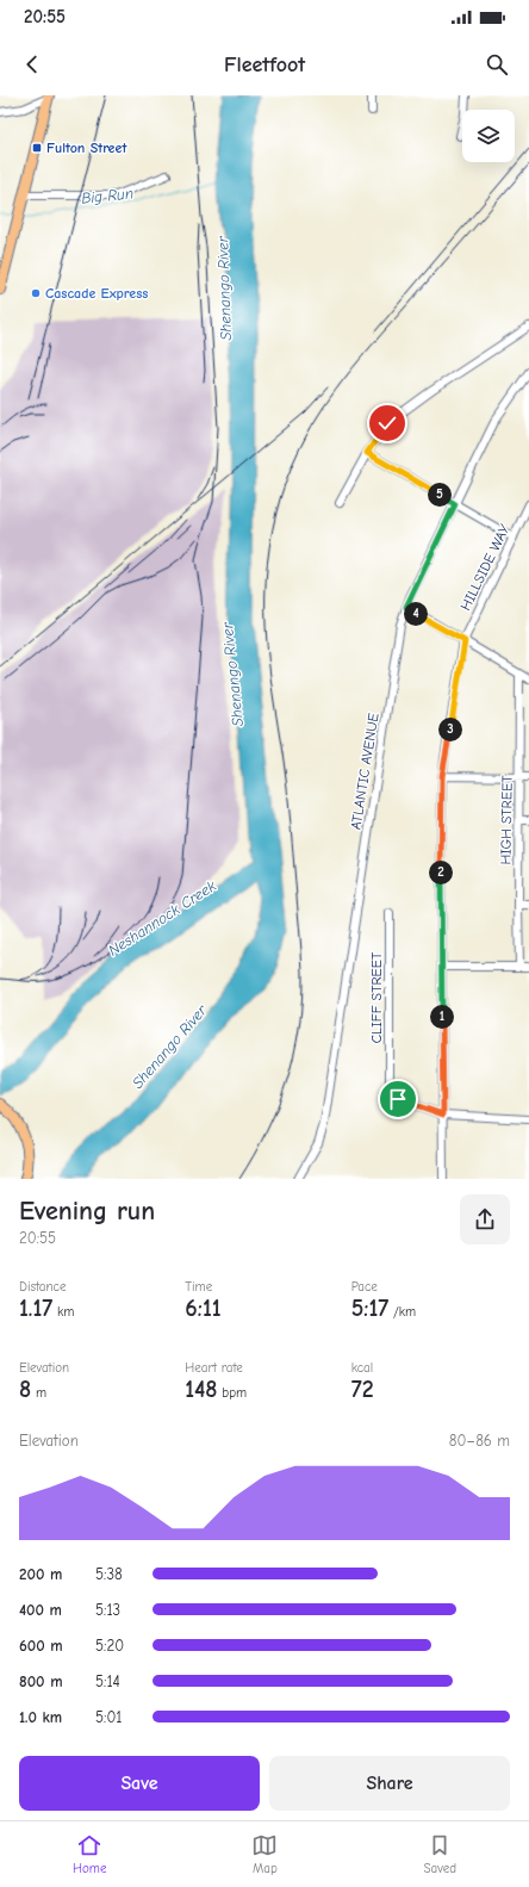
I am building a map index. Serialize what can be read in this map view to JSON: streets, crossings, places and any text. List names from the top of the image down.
{
  "streets": {
    "street": [
      "HILLSIDE WAY",
      "ATLANTIC AVENUE",
      "HIGH STREET",
      "CLIFF STREET"
    ]
  },
  "crossings": [
    ["HILLSIDE WAY", "CLIFF STREET"]
  ],
  "water": ["Big Run", "Shenango River", "Neshannock Creek"],
  "places": {
    "transit": ["Fulton Street"],
    "other": ["Cascade Express"]
  },
  "page": {
    "status": "20:55",
    "header": "Fleetfoot",
    "pins": [
      "5",
      "4",
      "3",
      "2",
      "1"
    ],
    "heading": ["Evening run", "20:55"],
    "stats": [
      ["Distance", "1.17 km"],
      ["Time", "6:11"],
      ["Pace", "5:17 /km"],
      ["Elevation", "8 m"],
      ["Heart rate", "148 bpm"],
      ["kcal", "72"]
    ],
    "chart": ["Elevation", "80–86 m"],
    "list": [
      {
        "name": "200 m",
        "note": "5:38"
      },
      {
        "name": "400 m",
        "note": "5:13"
      },
      {
        "name": "600 m",
        "note": "5:20"
      },
      {
        "name": "800 m",
        "note": "5:14"
      },
      {
        "name": "1.0 km",
        "note": "5:01"
      }
    ],
    "buttons": ["Save", "Share"],
    "tabs": ["Home", "Map", "Saved"]
  }
}
